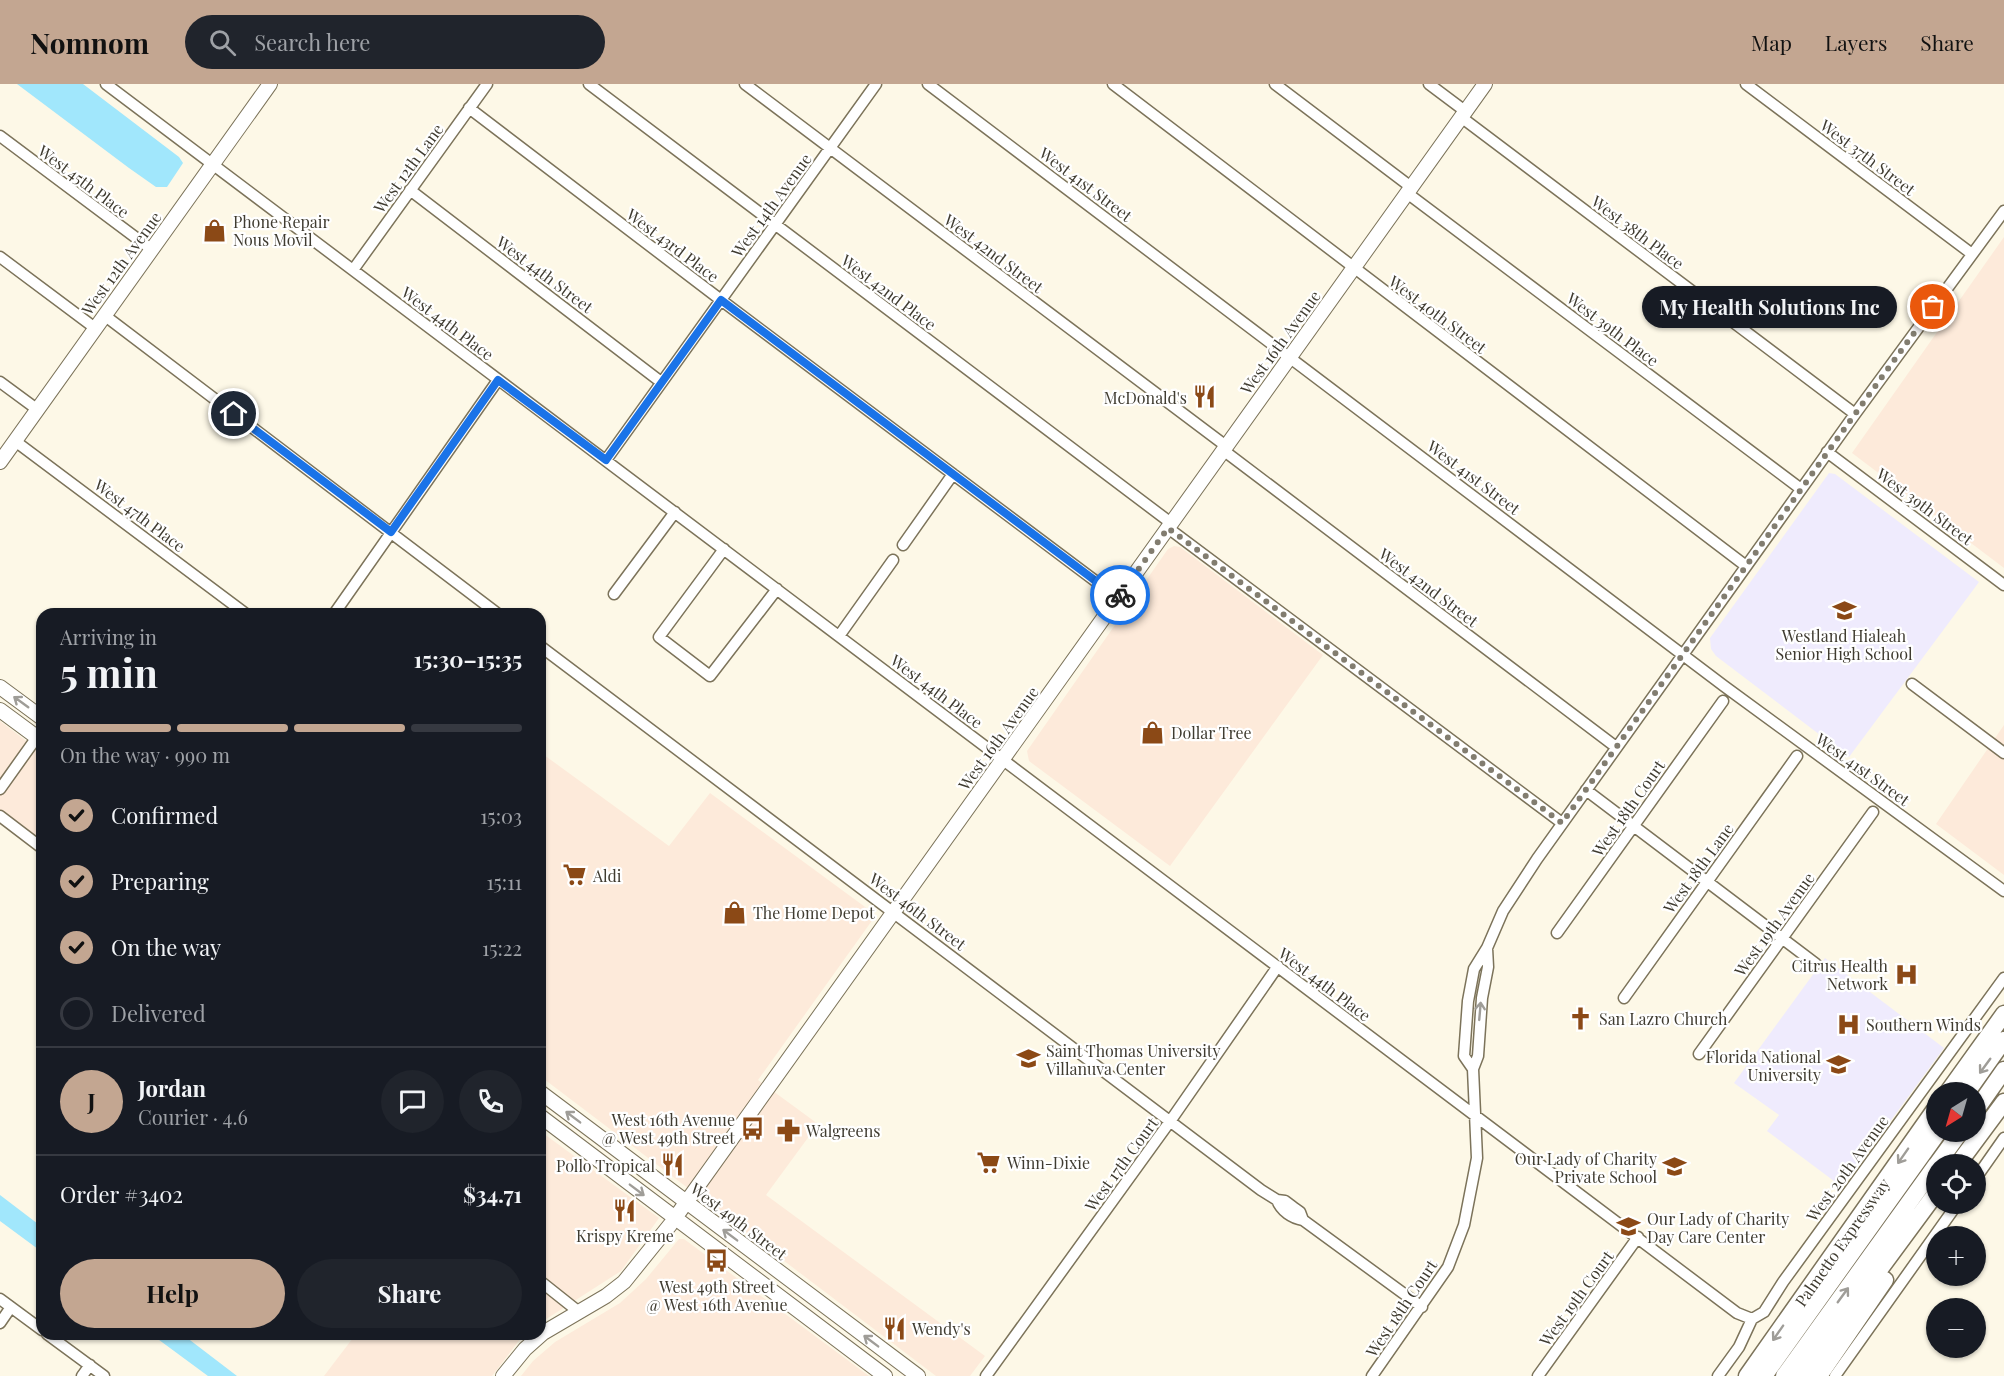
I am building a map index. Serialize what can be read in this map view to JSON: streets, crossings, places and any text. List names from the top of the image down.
{
  "streets": {
    "highway": ["Palmetto Expressway"],
    "main road": ["West 12th Avenue", "West 16th Avenue", "West 49th Street"],
    "street": [
      "West 37th Street",
      "West 12th Lane",
      "West 45th Place",
      "West 41st Street",
      "West 14th Avenue",
      "West 38th Place",
      "West 43rd Place",
      "West 42nd Street",
      "West 44th Street",
      "West 42nd Place",
      "West 40th Street",
      "West 44th Place",
      "West 39th Place",
      "West 39th Street",
      "West 47th Place",
      "West 18th Court",
      "West 18th Lane",
      "West 46th Street",
      "West 19th Avenue",
      "West 17th Court",
      "West 20th Avenue",
      "West 19th Court"
    ]
  },
  "crossings": [
    ["West 12th Lane", "West 43rd Place"],
    ["West 12th Lane", "West 44th Street"],
    ["West 12th Lane", "West 44th Place"],
    ["West 45th Place", "West 12th Avenue"],
    ["West 41st Street", "West 16th Avenue"],
    ["West 14th Avenue", "West 43rd Place"],
    ["West 14th Avenue", "West 42nd Street"],
    ["West 14th Avenue", "West 44th Street"],
    ["West 14th Avenue", "West 42nd Place"],
    ["West 14th Avenue", "West 44th Place"],
    ["West 38th Place", "West 16th Avenue"],
    ["West 43rd Place", "West 16th Avenue"],
    ["West 42nd Street", "West 16th Avenue"],
    ["West 12th Avenue", "West 44th Place"],
    ["West 12th Avenue", "West 47th Place"],
    ["West 42nd Place", "West 16th Avenue"],
    ["West 42nd Place", "West 18th Court"],
    ["West 40th Street", "West 16th Avenue"],
    ["West 44th Place", "West 16th Avenue"],
    ["West 44th Place", "West 18th Court"],
    ["West 44th Place", "West 17th Court"],
    ["West 44th Place", "West 20th Avenue"],
    ["West 44th Place", "West 19th Court"],
    ["West 39th Place", "West 16th Avenue"],
    ["West 16th Avenue", "West 46th Street"],
    ["West 16th Avenue", "West 49th Street"],
    ["West 18th Court", "West 46th Street"],
    ["West 46th Street", "West 17th Court"]
  ],
  "places": {
    "shop": ["Phone Repair Nous Movil", "Dollar Tree", "The Home Depot"],
    "other": ["My Health Solutions Inc"],
    "restaurant": [
      "McDonald's",
      "Pollo Tropical",
      "Krispy Kreme",
      "Wendy's"
    ],
    "school or university": [
      "Westland Hialeah Senior High School",
      "Saint Thomas University Villanuva Center",
      "Florida National University",
      "Our Lady of Charity Private School",
      "Our Lady of Charity Day Care Center"
    ],
    "supermarket": ["Aldi", "Winn-Dixie"],
    "hospital": ["Citrus Health Network", "Southern Winds"],
    "church": ["San Lazro Church"],
    "bus stop": ["West 16th Avenue @ West 49th Street", "West 49th Street @ West 16th Avenue"],
    "pharmacy": ["Walgreens"]
  },
  "north": "bottom left",
  "page": {
    "header": "Nomnom",
    "search": "Search here",
    "nav": ["Map", "Layers", "Share"],
    "bubble": "My Health Solutions Inc",
    "heading": ["5 min", "Arriving in", "15:30–15:35"],
    "panel": [
      "Jordan",
      "Courier · 4.6",
      "Order #3402",
      "$34.71"
    ],
    "bar": "On the way · 990 m",
    "list": [
      ["Confirmed", "15:03"],
      ["Preparing", "15:11"],
      ["On the way", "15:22"],
      "Delivered"
    ],
    "round": "J",
    "map_buttons": ["+", "−"],
    "buttons": ["Help", "Share"]
  }
}
